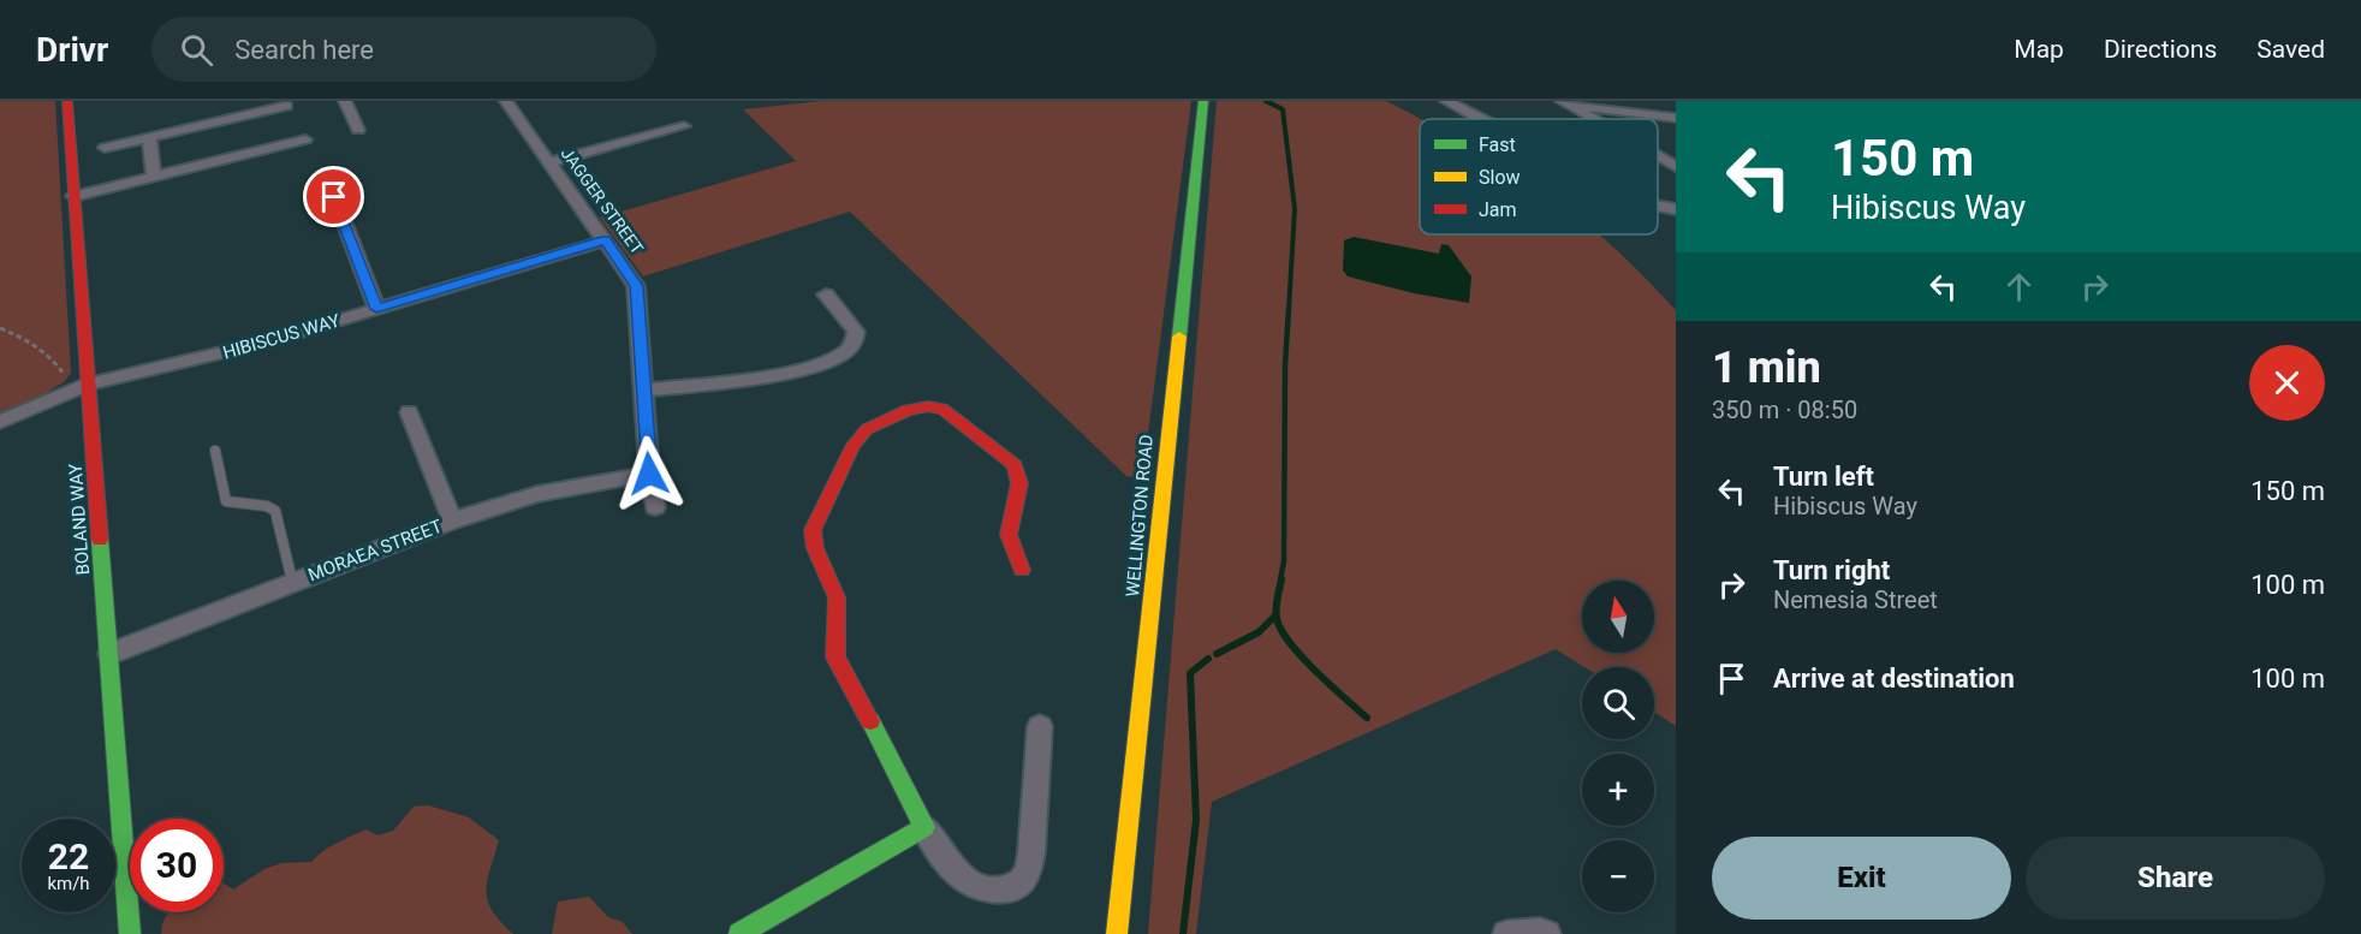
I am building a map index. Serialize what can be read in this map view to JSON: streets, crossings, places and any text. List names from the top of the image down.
{
  "streets": {
    "street": [
      "JAGGER STREET",
      "HIBISCUS WAY",
      "WELLINGTON ROAD",
      "BOLAND WAY",
      "MORAEA STREET"
    ]
  },
  "crossings": [
    ["JAGGER STREET", "HIBISCUS WAY"],
    ["JAGGER STREET", "MORAEA STREET"],
    ["HIBISCUS WAY", "BOLAND WAY"],
    ["BOLAND WAY", "MORAEA STREET"]
  ],
  "legend": ["Fast", "Slow", "Jam"],
  "north": "top",
  "page": {
    "header": "Drivr",
    "search": "Search here",
    "nav": ["Map", "Directions", "Saved"],
    "turn": ["150 m", "Hibiscus Way"],
    "heading": ["1 min", "350 m · 08:50"],
    "list": [
      {
        "name": "Turn left",
        "note": "Hibiscus Way",
        "value": "150 m"
      },
      {
        "name": "Turn right",
        "note": "Nemesia Street",
        "value": "100 m"
      },
      {
        "name": "Arrive at destination",
        "value": "100 m"
      }
    ],
    "map_buttons": ["+", "−"],
    "speed": "22 km/h",
    "limit": "30",
    "buttons": ["Exit", "Share"]
  }
}
